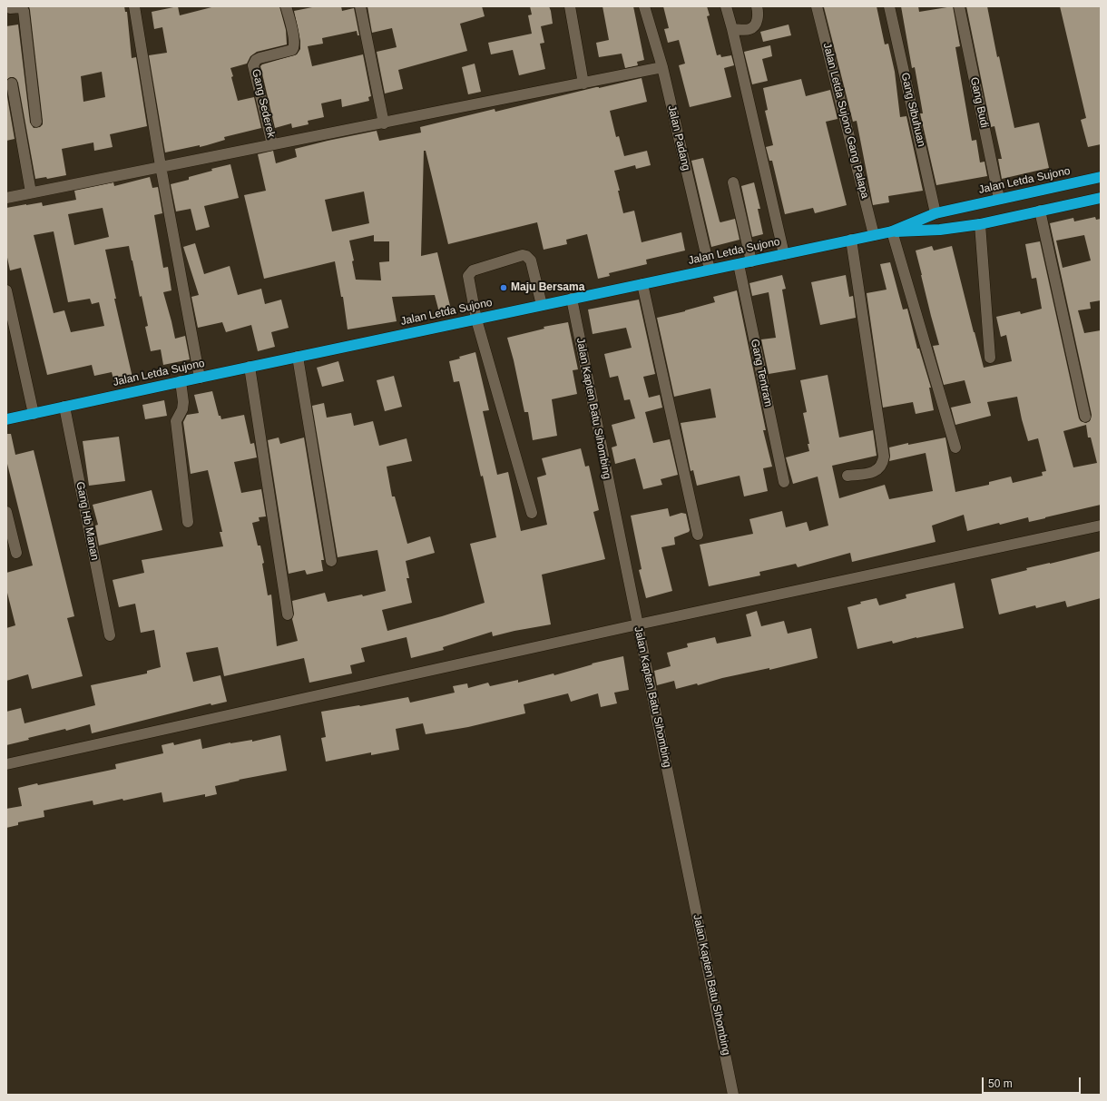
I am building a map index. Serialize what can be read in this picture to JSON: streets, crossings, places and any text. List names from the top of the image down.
{
  "streets": {
    "highway": ["Jalan Letda Sujono"],
    "street": [
      "Gang Budi",
      "Gang Sederek",
      "Gang Sibuhuan",
      "Jalan Letda Sujono Gang Palapa",
      "Jalan Padang",
      "Gang Tentram",
      "Jalan Kapten Batu Sihombing",
      "Gang Hb Manan"
    ]
  },
  "crossings": [
    ["Gang Budi", "Jalan Letda Sujono"],
    ["Gang Sibuhuan", "Jalan Letda Sujono"],
    ["Jalan Letda Sujono Gang Palapa", "Jalan Letda Sujono"],
    ["Jalan Padang", "Jalan Letda Sujono"],
    ["Jalan Letda Sujono", "Gang Tentram"],
    ["Jalan Letda Sujono", "Jalan Kapten Batu Sihombing"],
    ["Jalan Letda Sujono", "Gang Hb Manan"]
  ],
  "places": ["Maju Bersama"],
  "scale_bar": "50 m"
}
